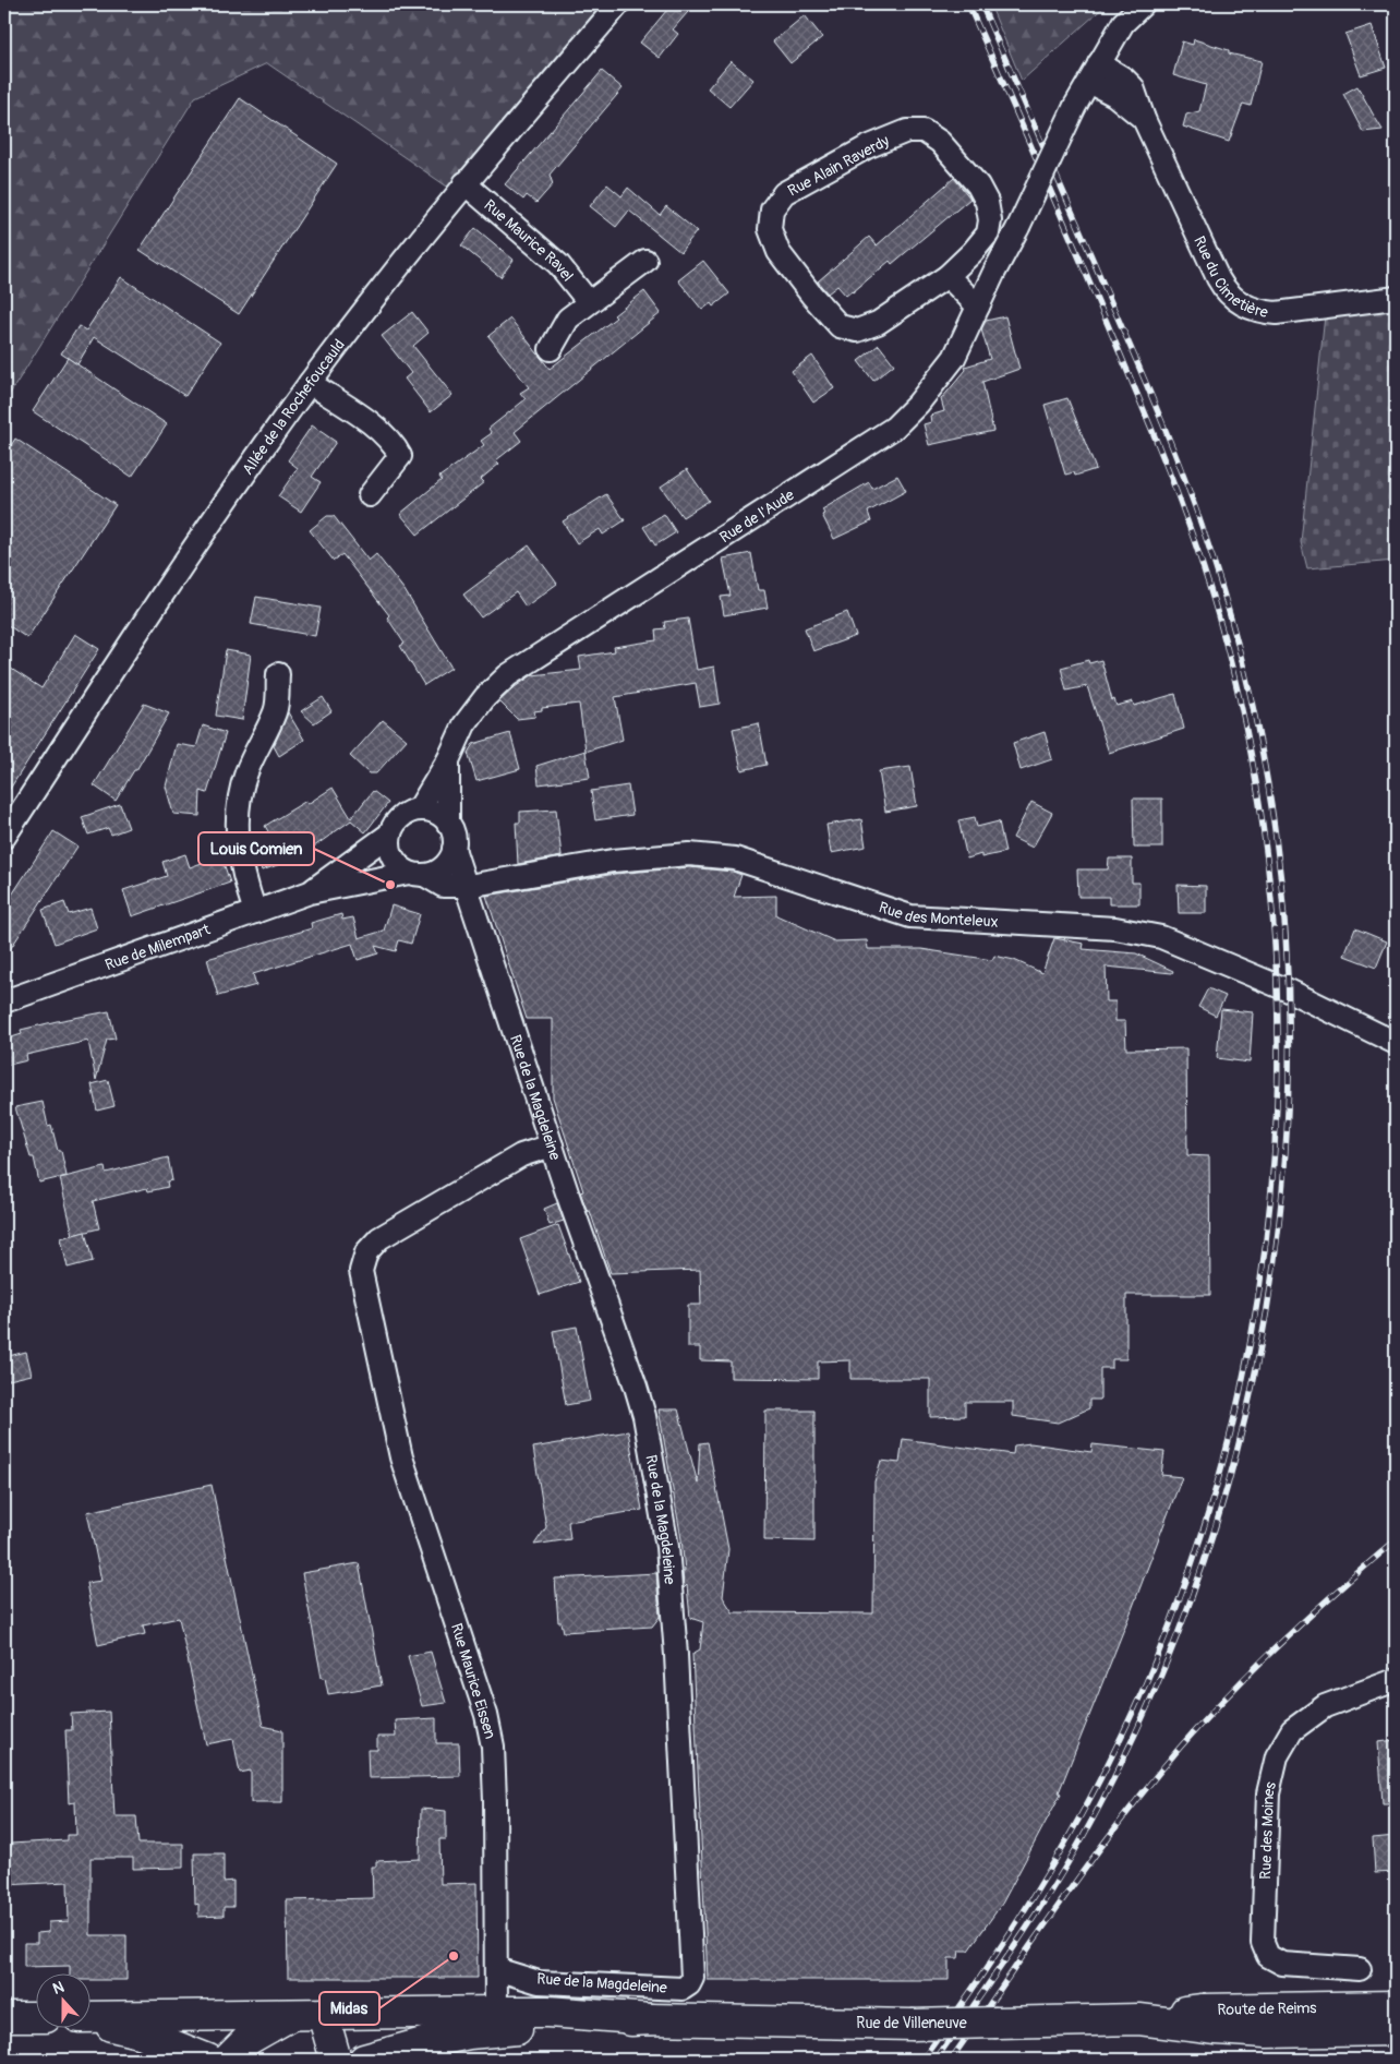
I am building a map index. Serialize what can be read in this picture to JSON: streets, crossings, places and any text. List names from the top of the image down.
{
  "streets": {
    "main road": ["Route de Reims", "Rue de Villeneuve"],
    "street": [
      "Rue Alain Raverdy",
      "Rue Maurice Ravel",
      "Rue du Cimetière",
      "Allée de la Rochefoucauld",
      "Rue de l'Aude",
      "Rue des Monteleux",
      "Rue de Milempart",
      "Rue de la Magdeleine",
      "Rue Maurice Eissen",
      "Rue des Moines"
    ]
  },
  "crossings": [
    ["Rue Maurice Ravel", "Allée de la Rochefoucauld"],
    ["Rue du Cimetière", "Rue de l'Aude"],
    ["Rue de l'Aude", "Rue des Monteleux"],
    ["Rue de l'Aude", "Rue de Milempart"],
    ["Rue de l'Aude", "Rue de la Magdeleine"],
    ["Rue des Monteleux", "Rue de Milempart"],
    ["Rue des Monteleux", "Rue de la Magdeleine"],
    ["Rue de Milempart", "Rue de la Magdeleine"],
    ["Rue de la Magdeleine", "Rue Maurice Eissen"],
    ["Route de Reims", "Rue de Villeneuve"]
  ],
  "places": ["Louis Comien", "Midas"],
  "north": "top"
}
